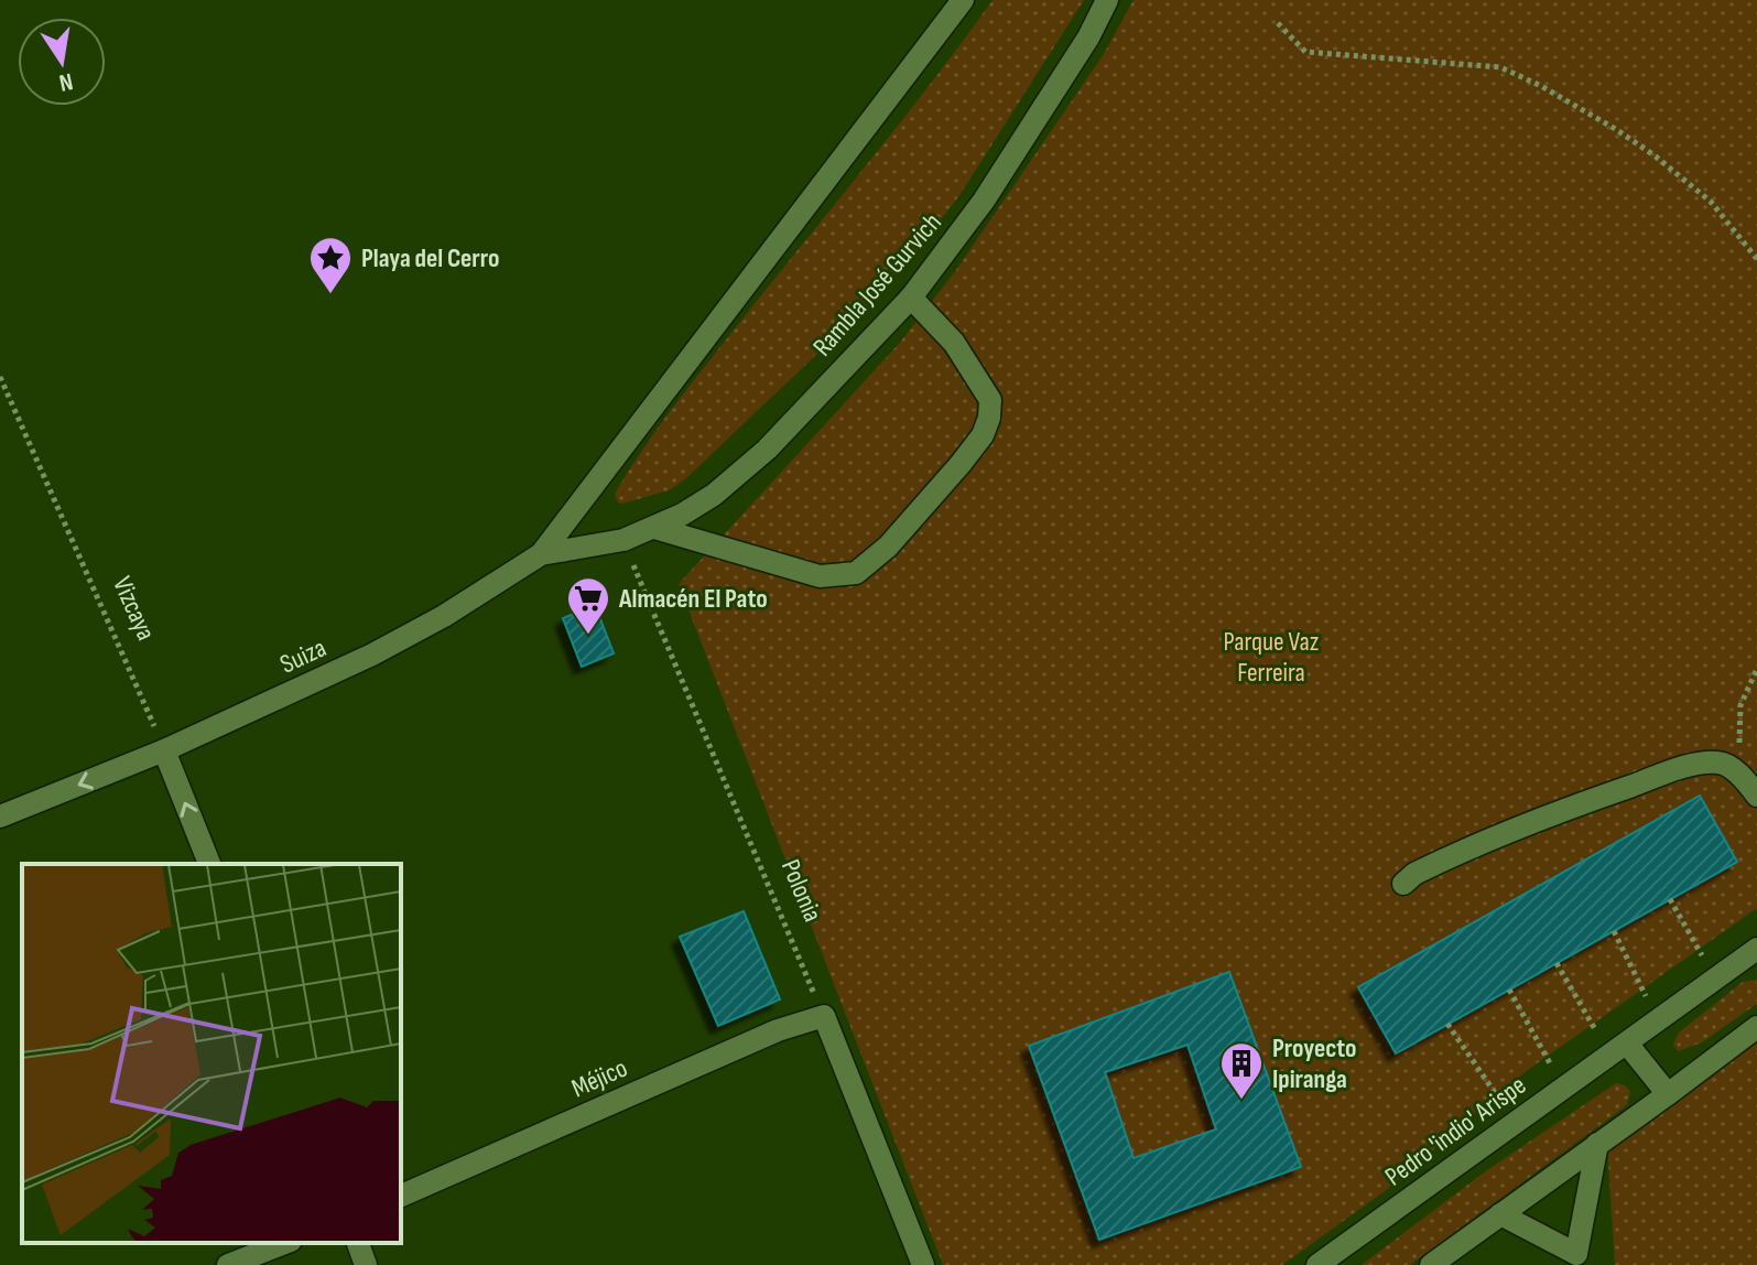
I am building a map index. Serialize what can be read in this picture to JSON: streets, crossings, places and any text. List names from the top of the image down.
{
  "streets": {
    "street": [
      "Rambla José Gurvich",
      "Suiza",
      "Méjico",
      "Pedro 'indio' Arispe"
    ],
    "path": ["Vizcaya", "Polonia"]
  },
  "crossings": [
    ["Rambla José Gurvich", "Suiza"],
    ["Rambla José Gurvich", "Polonia"],
    ["Vizcaya", "Suiza"],
    ["Suiza", "Polonia"],
    ["Polonia", "Méjico"]
  ],
  "parks": ["Parque Vaz Ferreira"],
  "places": {
    "place": ["Playa del Cerro"],
    "supermarket": ["Almacén El Pato"],
    "building": ["Proyecto Ipiranga"]
  },
  "north": "bottom"
}
